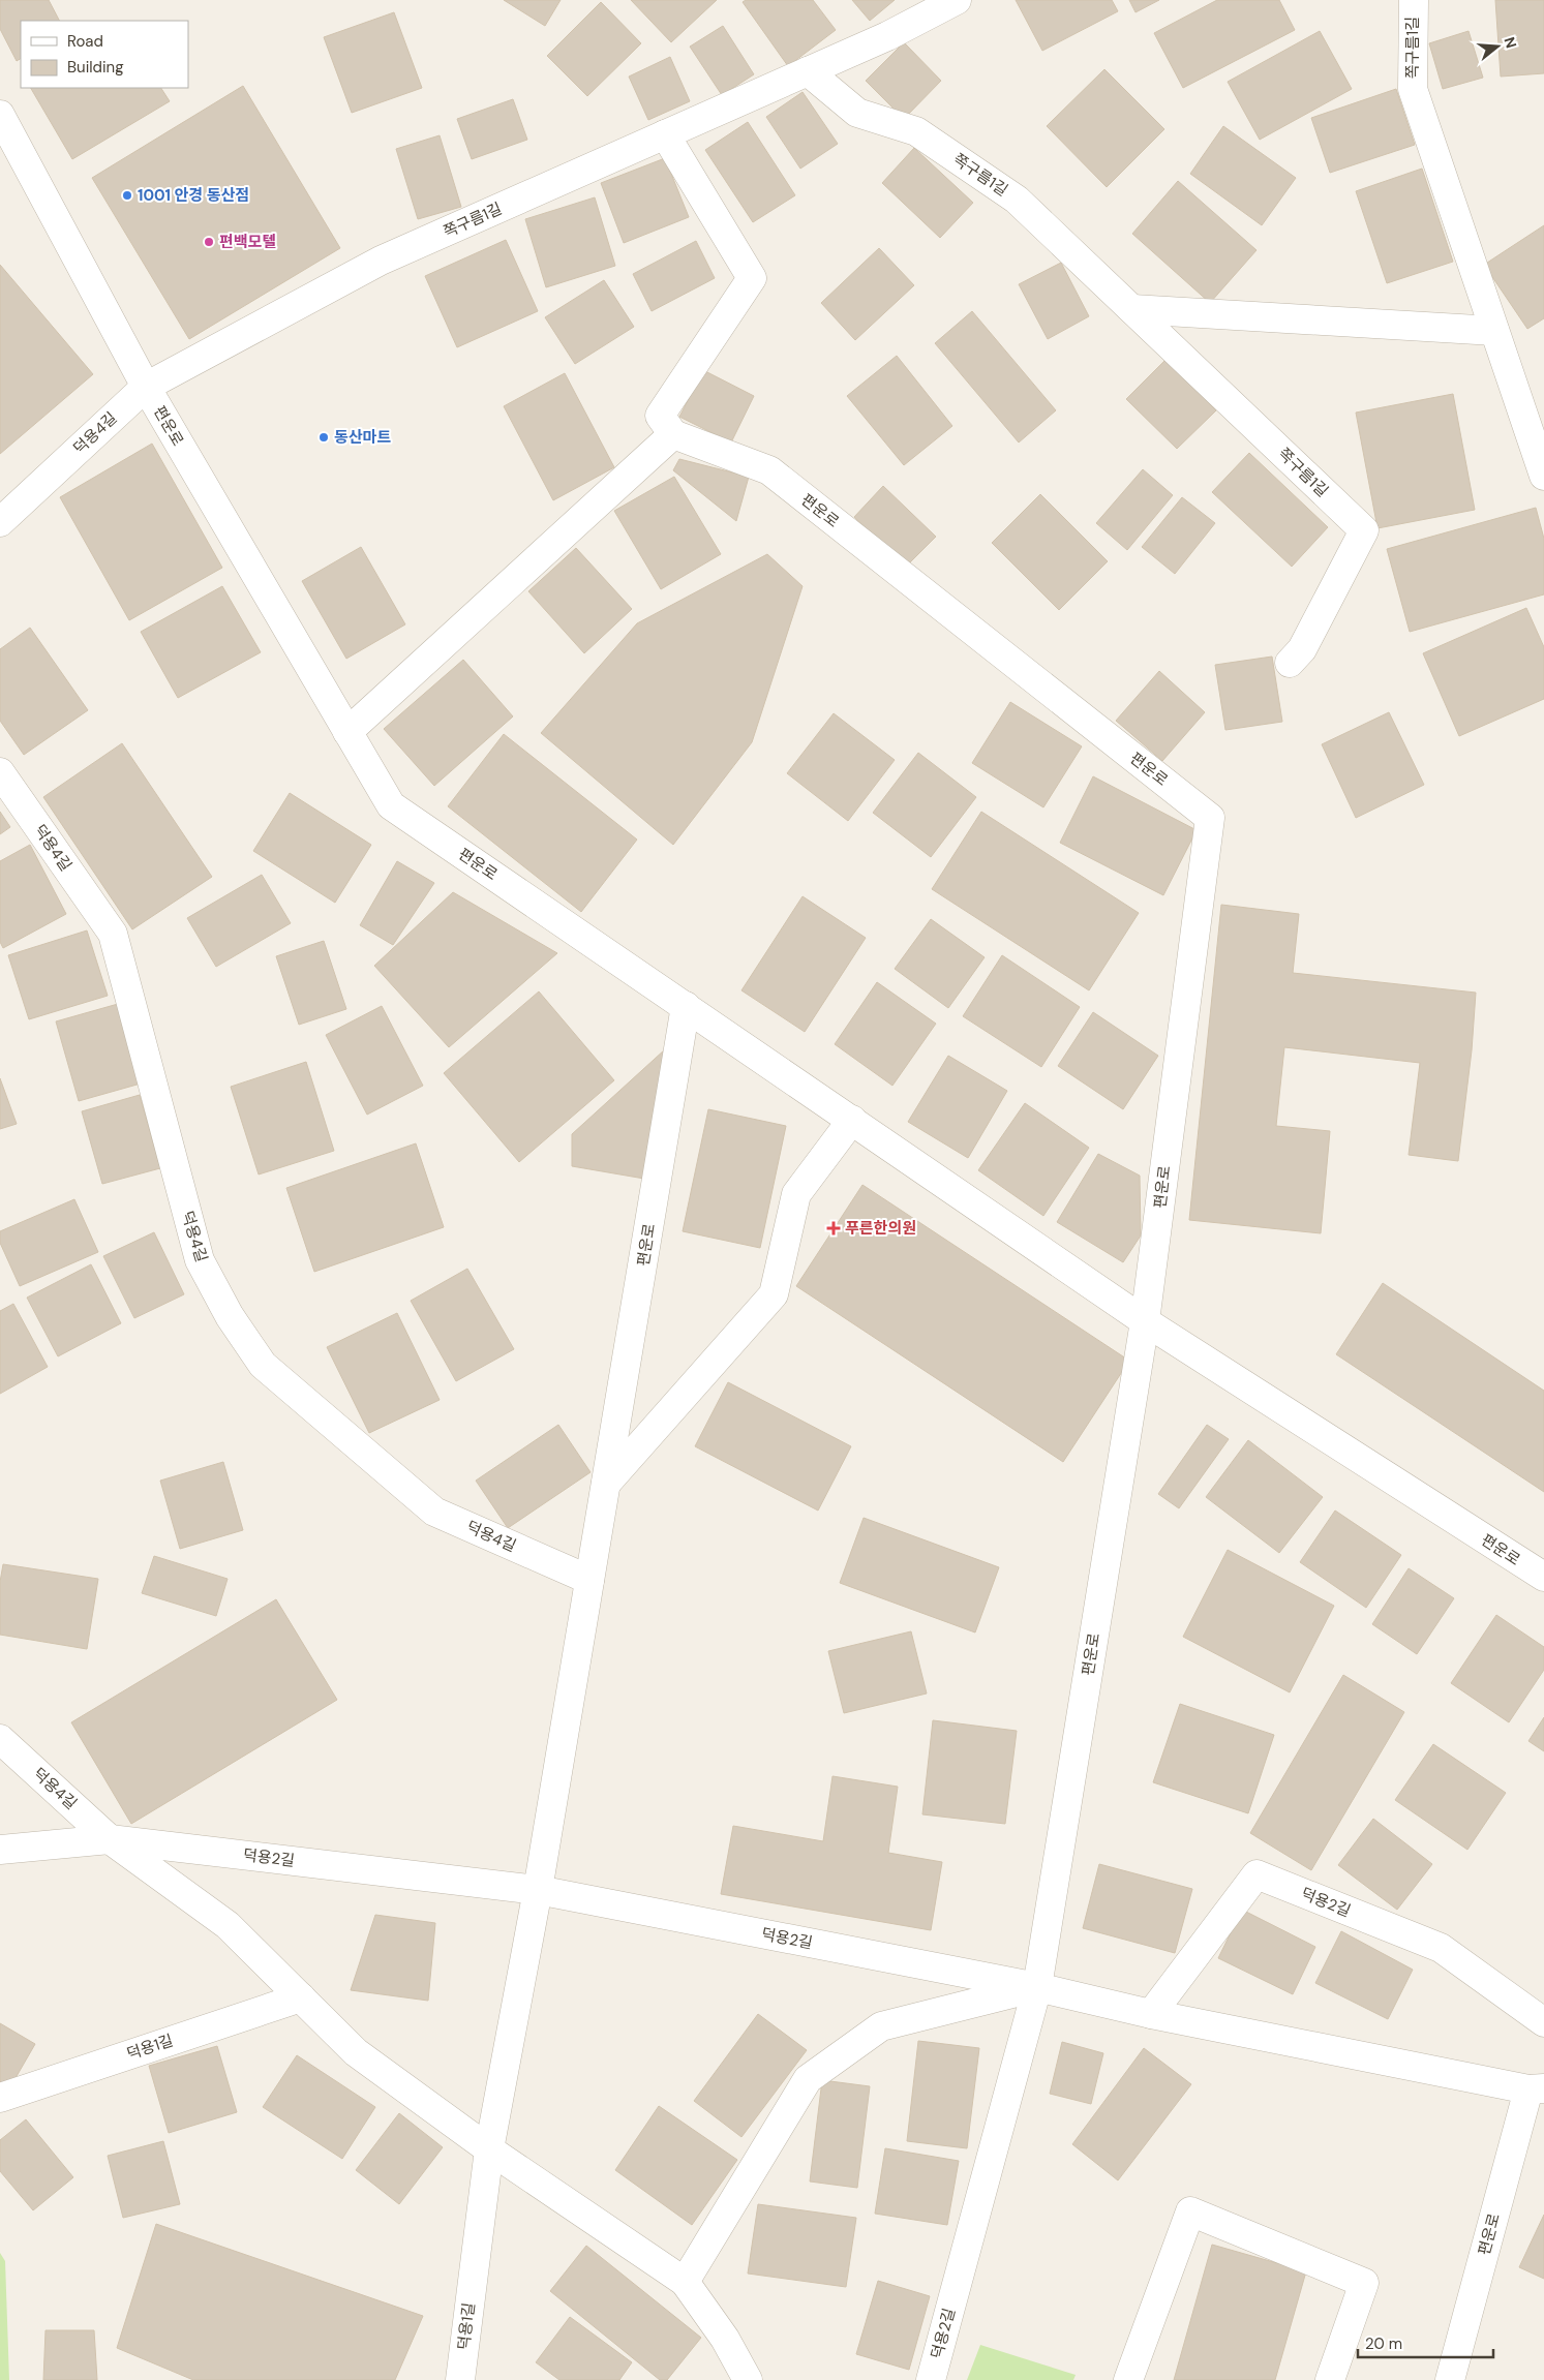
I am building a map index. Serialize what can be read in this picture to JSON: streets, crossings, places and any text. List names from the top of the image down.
{
  "streets": {
    "street": [
      "쪽구름1길",
      "편운로",
      "덕용4길",
      "덕용2길",
      "덕용1길"
    ]
  },
  "crossings": [
    ["쪽구름1길", "편운로"],
    ["쪽구름1길", "덕용4길"],
    ["편운로", "덕용4길"],
    ["편운로", "덕용2길"],
    ["덕용4길", "덕용2길"],
    ["덕용4길", "덕용1길"]
  ],
  "places": {
    "other": ["1001 안경 동산점", "편백모텔", "동산마트"],
    "health": ["푸른한의원"]
  },
  "legend": ["Road", "Building"],
  "scale_bar": "20 m",
  "north": "right"
}
